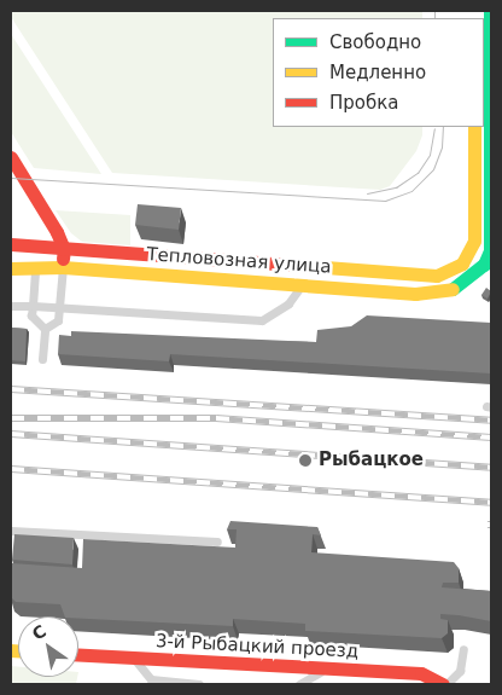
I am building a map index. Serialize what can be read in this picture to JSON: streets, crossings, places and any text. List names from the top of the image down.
{
  "streets": {
    "street": ["Тепловозная улица", "3-й Рыбацкий проезд"]
  },
  "places": ["Рыбацкое"],
  "legend": ["Свободно", "Медленно", "Пробка"],
  "north": "top left"
}
